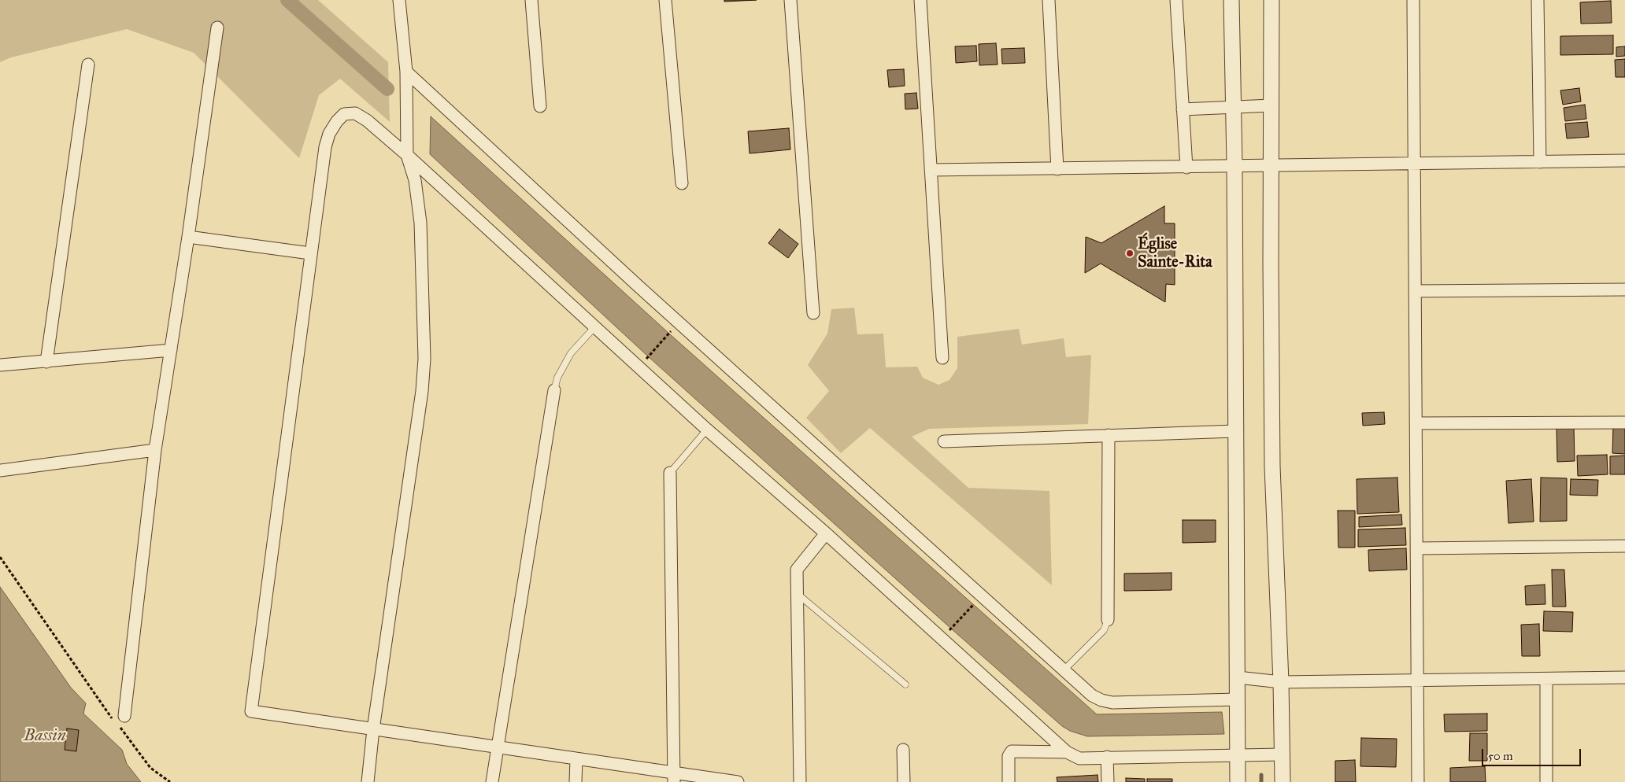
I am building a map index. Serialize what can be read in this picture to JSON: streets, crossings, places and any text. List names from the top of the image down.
{
  "water": ["Bassin"],
  "places": ["Église Sainte-Rita"],
  "scale_bar": "50 m"
}
